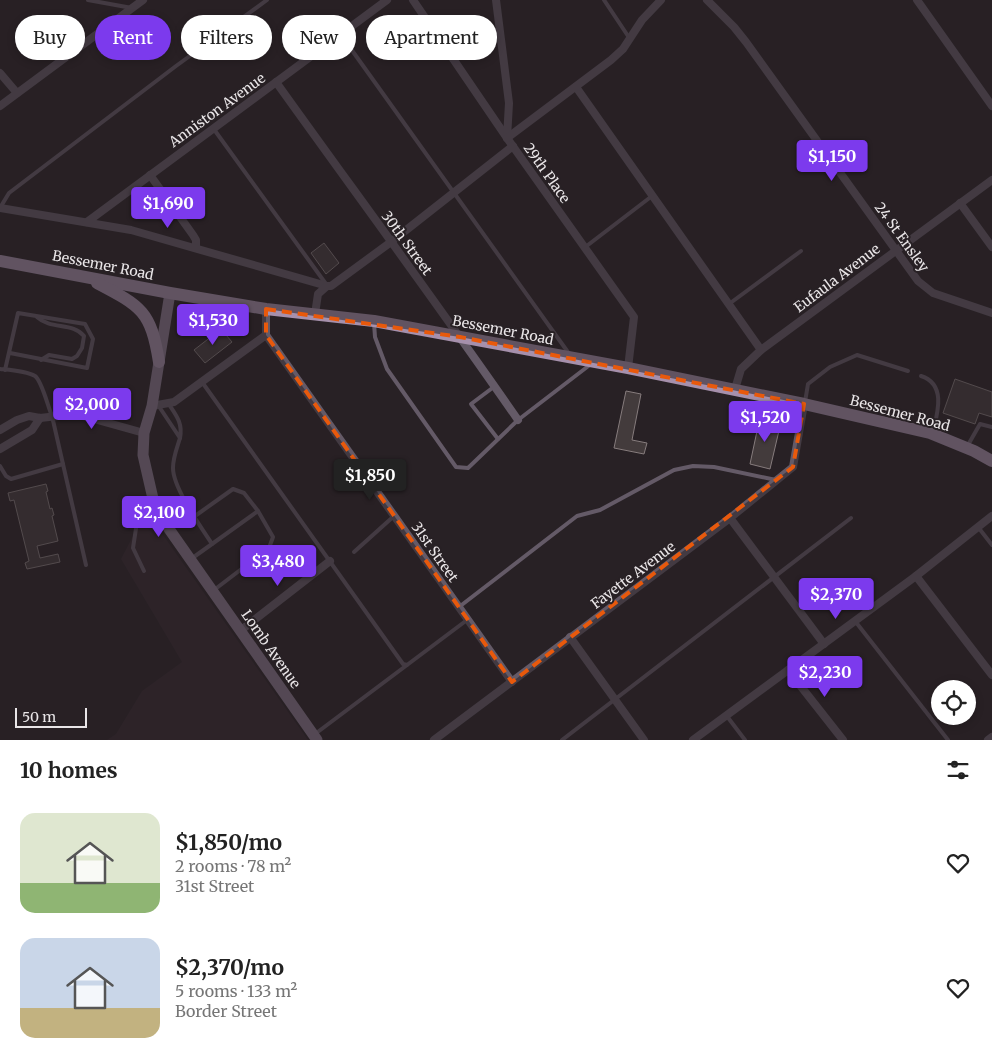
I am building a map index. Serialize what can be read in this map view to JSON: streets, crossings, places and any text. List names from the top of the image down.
{
  "streets": {
    "main road": ["Bessemer Road", "Lomb Avenue"],
    "street": [
      "Anniston Avenue",
      "29th Place",
      "24 St Ensley",
      "30th Street",
      "Eufaula Avenue",
      "31st Street",
      "Fayette Avenue"
    ]
  },
  "crossings": [
    ["Anniston Avenue", "30th Street"],
    ["29th Place", "Bessemer Road"],
    ["24 St Ensley", "Eufaula Avenue"],
    ["30th Street", "Bessemer Road"],
    ["Bessemer Road", "Eufaula Avenue"],
    ["Bessemer Road", "Fayette Avenue"],
    ["Bessemer Road", "Lomb Avenue"],
    ["31st Street", "Fayette Avenue"]
  ],
  "scale_bar": "50 m",
  "page": {
    "chip": [
      "Buy",
      "Rent",
      "Filters",
      "New",
      "Apartment"
    ],
    "price": [
      "$1,150",
      "$1,690",
      "$1,530",
      "$2,000",
      "$1,520",
      "$1,850",
      "$2,100",
      "$3,480",
      "$2,370",
      "$2,230"
    ],
    "scale": "50 m",
    "heading": "10 homes",
    "list": [
      {
        "name": "$1,850/mo",
        "note": "2 rooms · 78 m² · 31st Street"
      },
      {
        "name": "$2,370/mo",
        "note": "5 rooms · 133 m² · Border Street"
      }
    ]
  }
}
